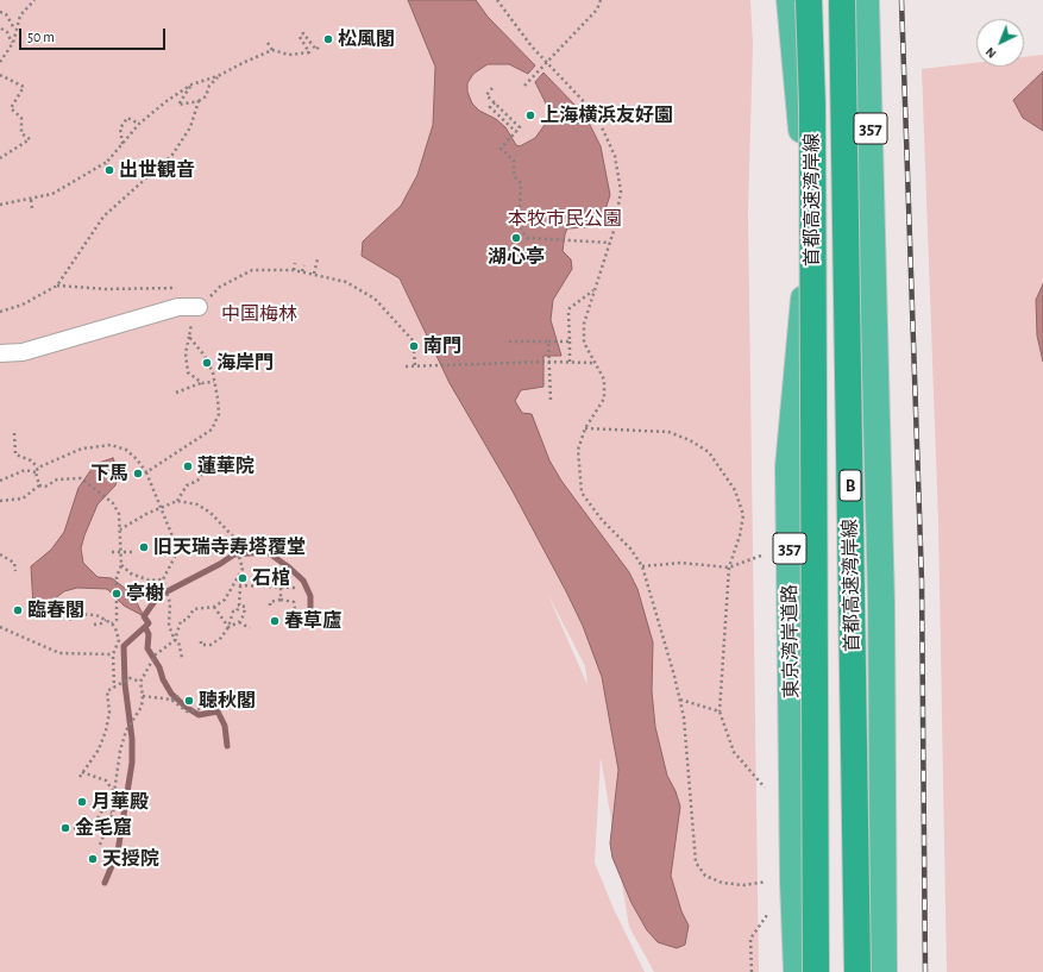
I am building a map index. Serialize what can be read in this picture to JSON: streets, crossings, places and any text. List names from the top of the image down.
{
  "streets": {
    "highway": [
      "357",
      "首都高速湾岸線",
      "B",
      "東京湾岸道路"
    ]
  },
  "parks": ["本牧市民公園", "中国梅林"],
  "places": [
    "松風閣",
    "上海横浜友好園",
    "出世観音",
    "湖心亭",
    "南門",
    "海岸門",
    "蓮華院",
    "下馬",
    "旧天瑞寺寿塔覆堂",
    "石棺",
    "亭榭",
    "臨春閣",
    "春草廬",
    "聴秋閣",
    "月華殿",
    "金毛窟",
    "天授院"
  ],
  "scale_bar": "50 m",
  "north": "bottom left"
}
